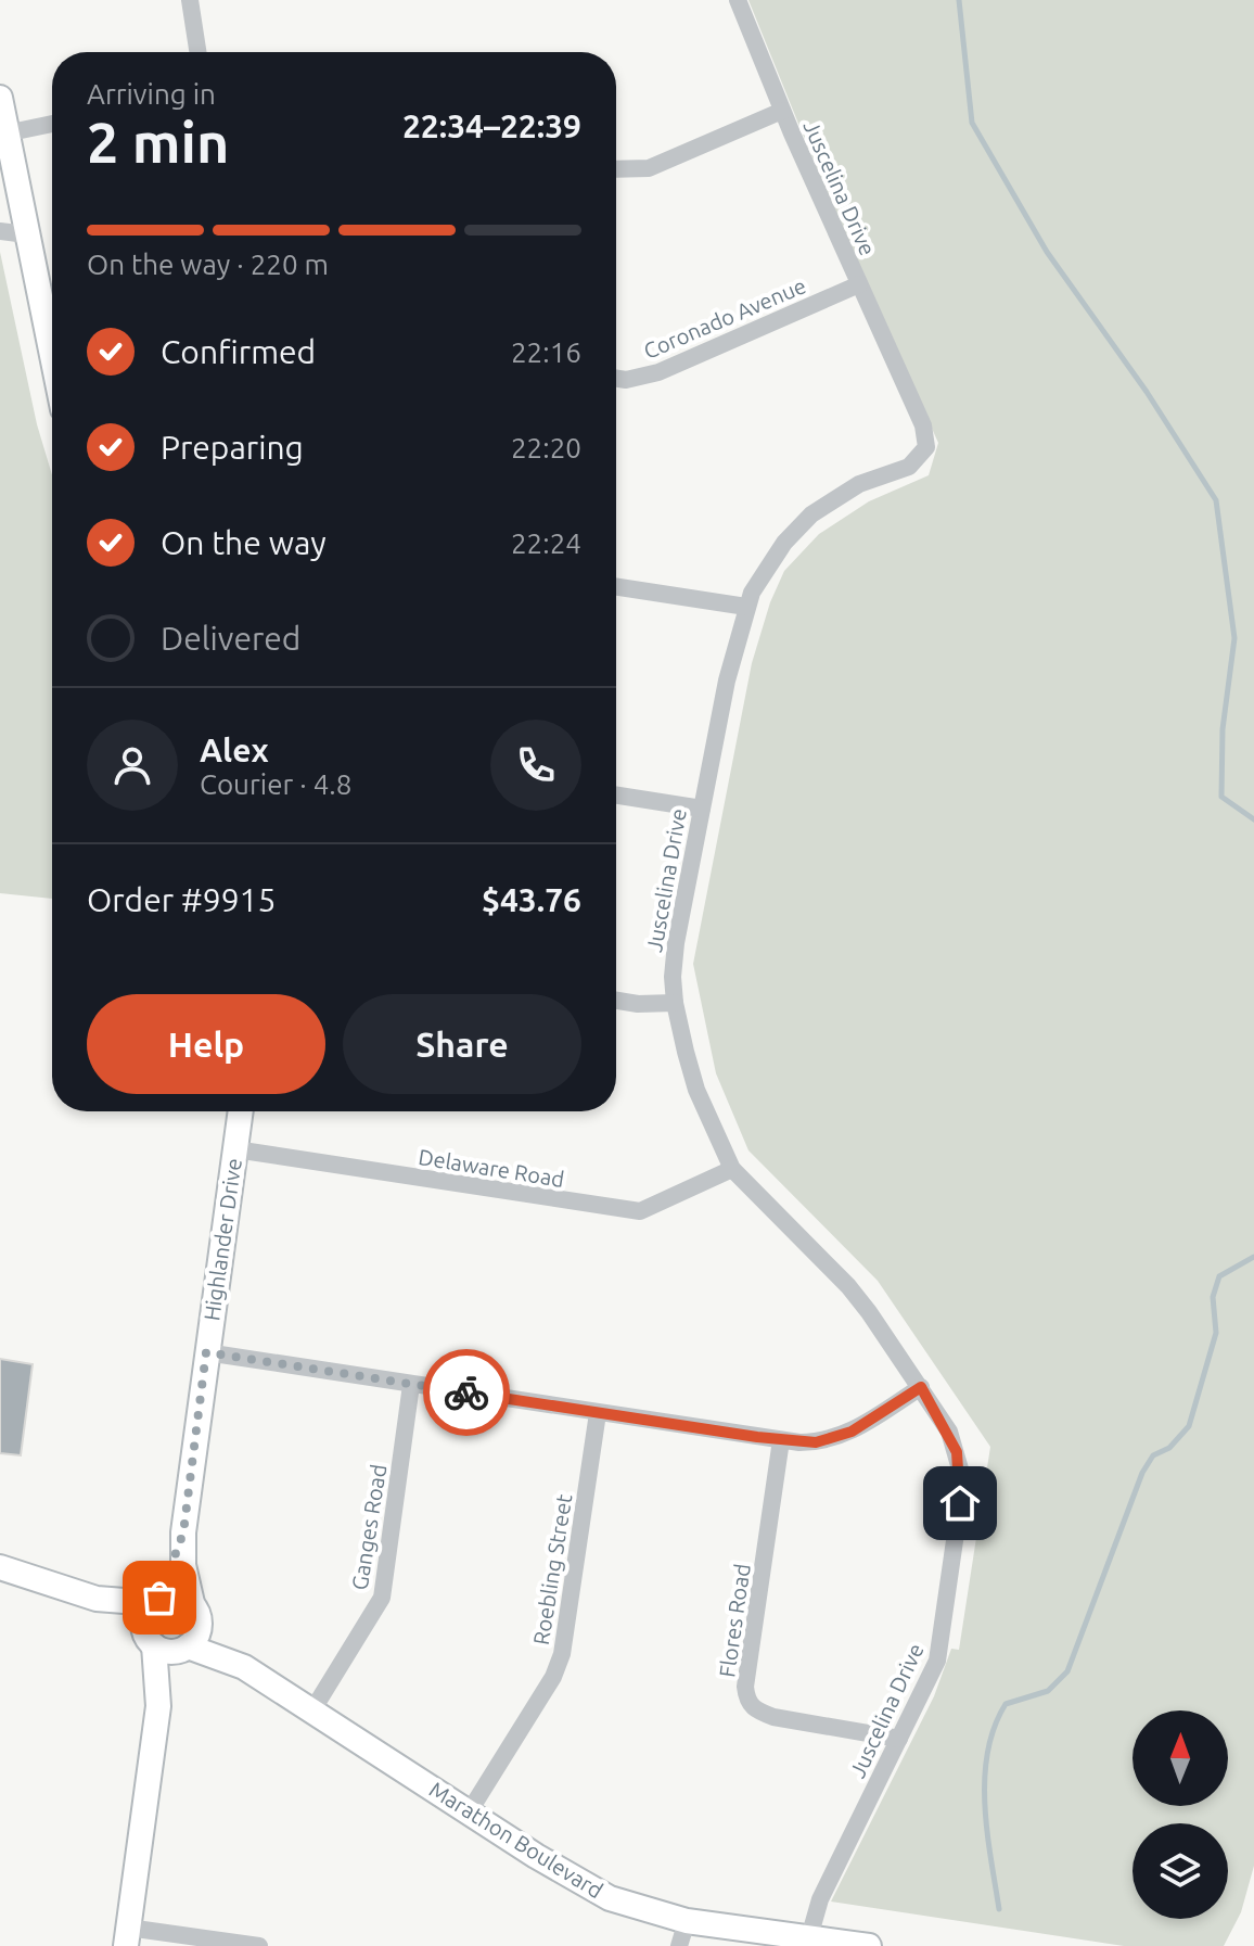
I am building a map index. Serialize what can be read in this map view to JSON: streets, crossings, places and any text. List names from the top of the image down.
{
  "streets": {
    "street": [
      "Juscelina Drive",
      "Coronado Avenue",
      "Delaware Road",
      "Highlander Drive",
      "Ganges Road",
      "Roebling Street",
      "Flores Road",
      "Marathon Boulevard"
    ]
  },
  "crossings": [
    ["Juscelina Drive", "Coronado Avenue"],
    ["Juscelina Drive", "Delaware Road"],
    ["Juscelina Drive", "Flores Road"],
    ["Juscelina Drive", "Marathon Boulevard"],
    ["Delaware Road", "Highlander Drive"],
    ["Highlander Drive", "Marathon Boulevard"],
    ["Ganges Road", "Marathon Boulevard"],
    ["Roebling Street", "Marathon Boulevard"]
  ],
  "north": "top",
  "page": {
    "heading": ["2 min", "Arriving in", "22:34–22:39"],
    "panel": [
      "Alex",
      "Courier · 4.8",
      "Order #9915",
      "$43.76"
    ],
    "bar": "On the way · 220 m",
    "list": [
      ["Confirmed", "22:16"],
      ["Preparing", "22:20"],
      ["On the way", "22:24"],
      "Delivered"
    ],
    "buttons": ["Help", "Share"]
  }
}
